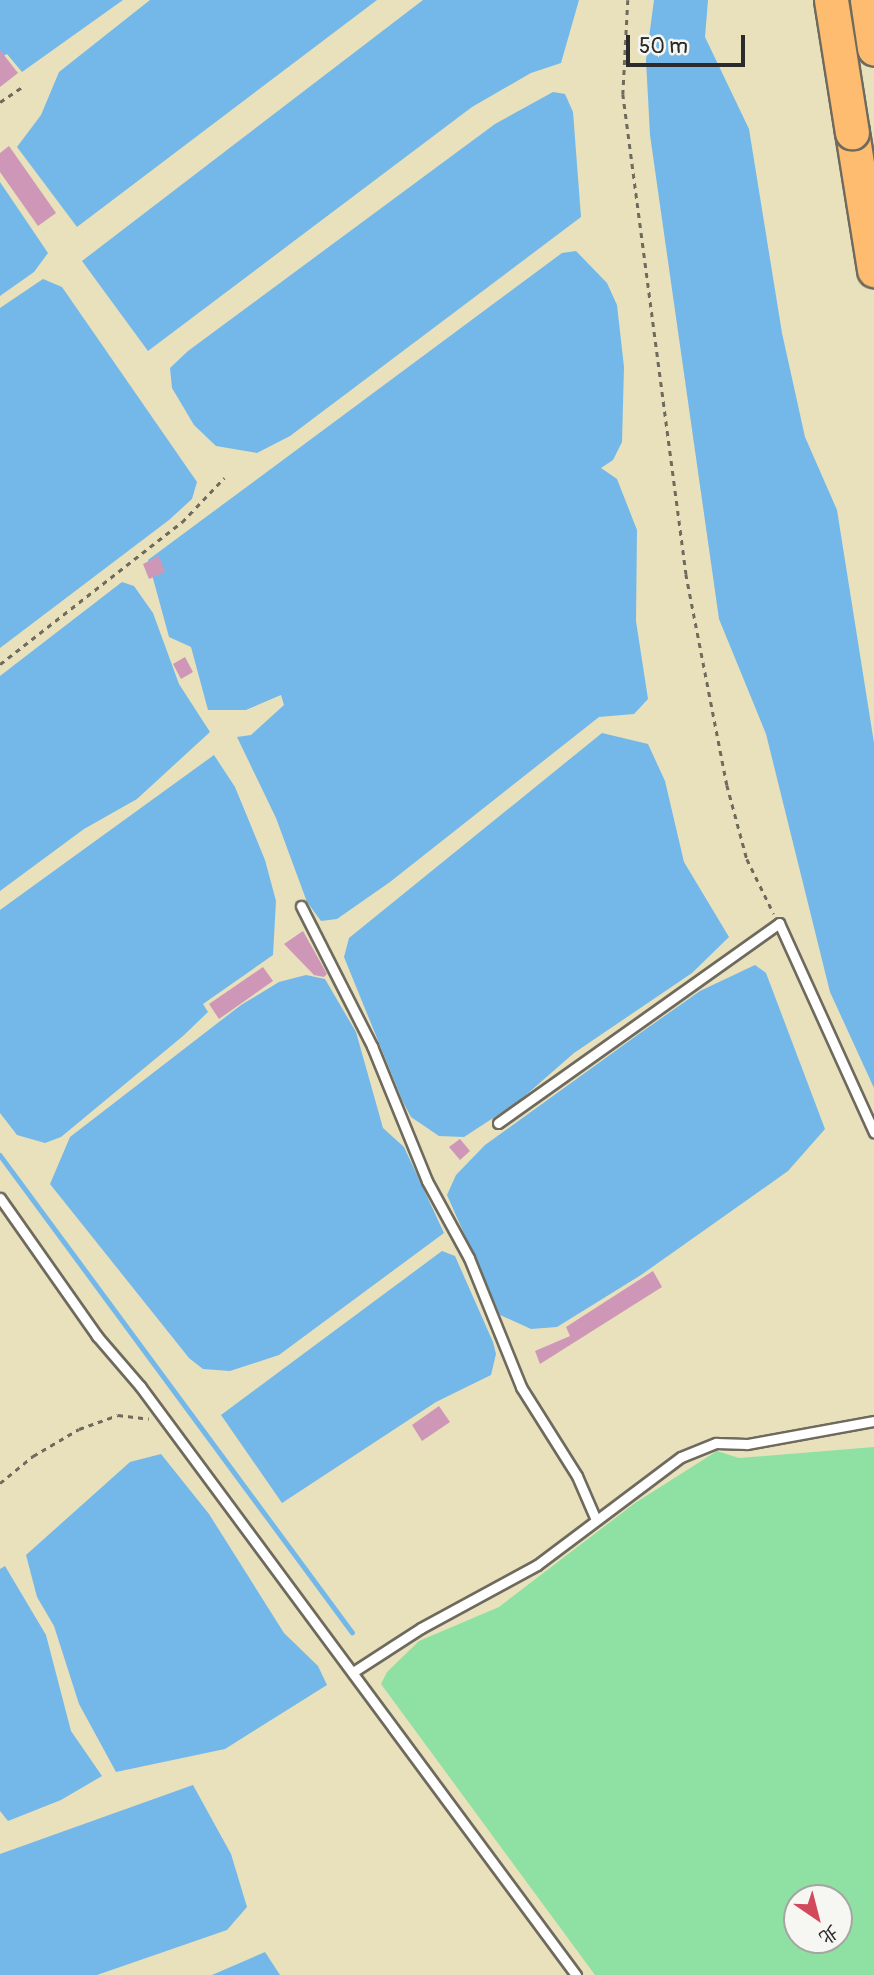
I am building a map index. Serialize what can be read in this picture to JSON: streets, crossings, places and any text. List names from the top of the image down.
{
  "scale_bar": "50 m",
  "north": "bottom right"
}
